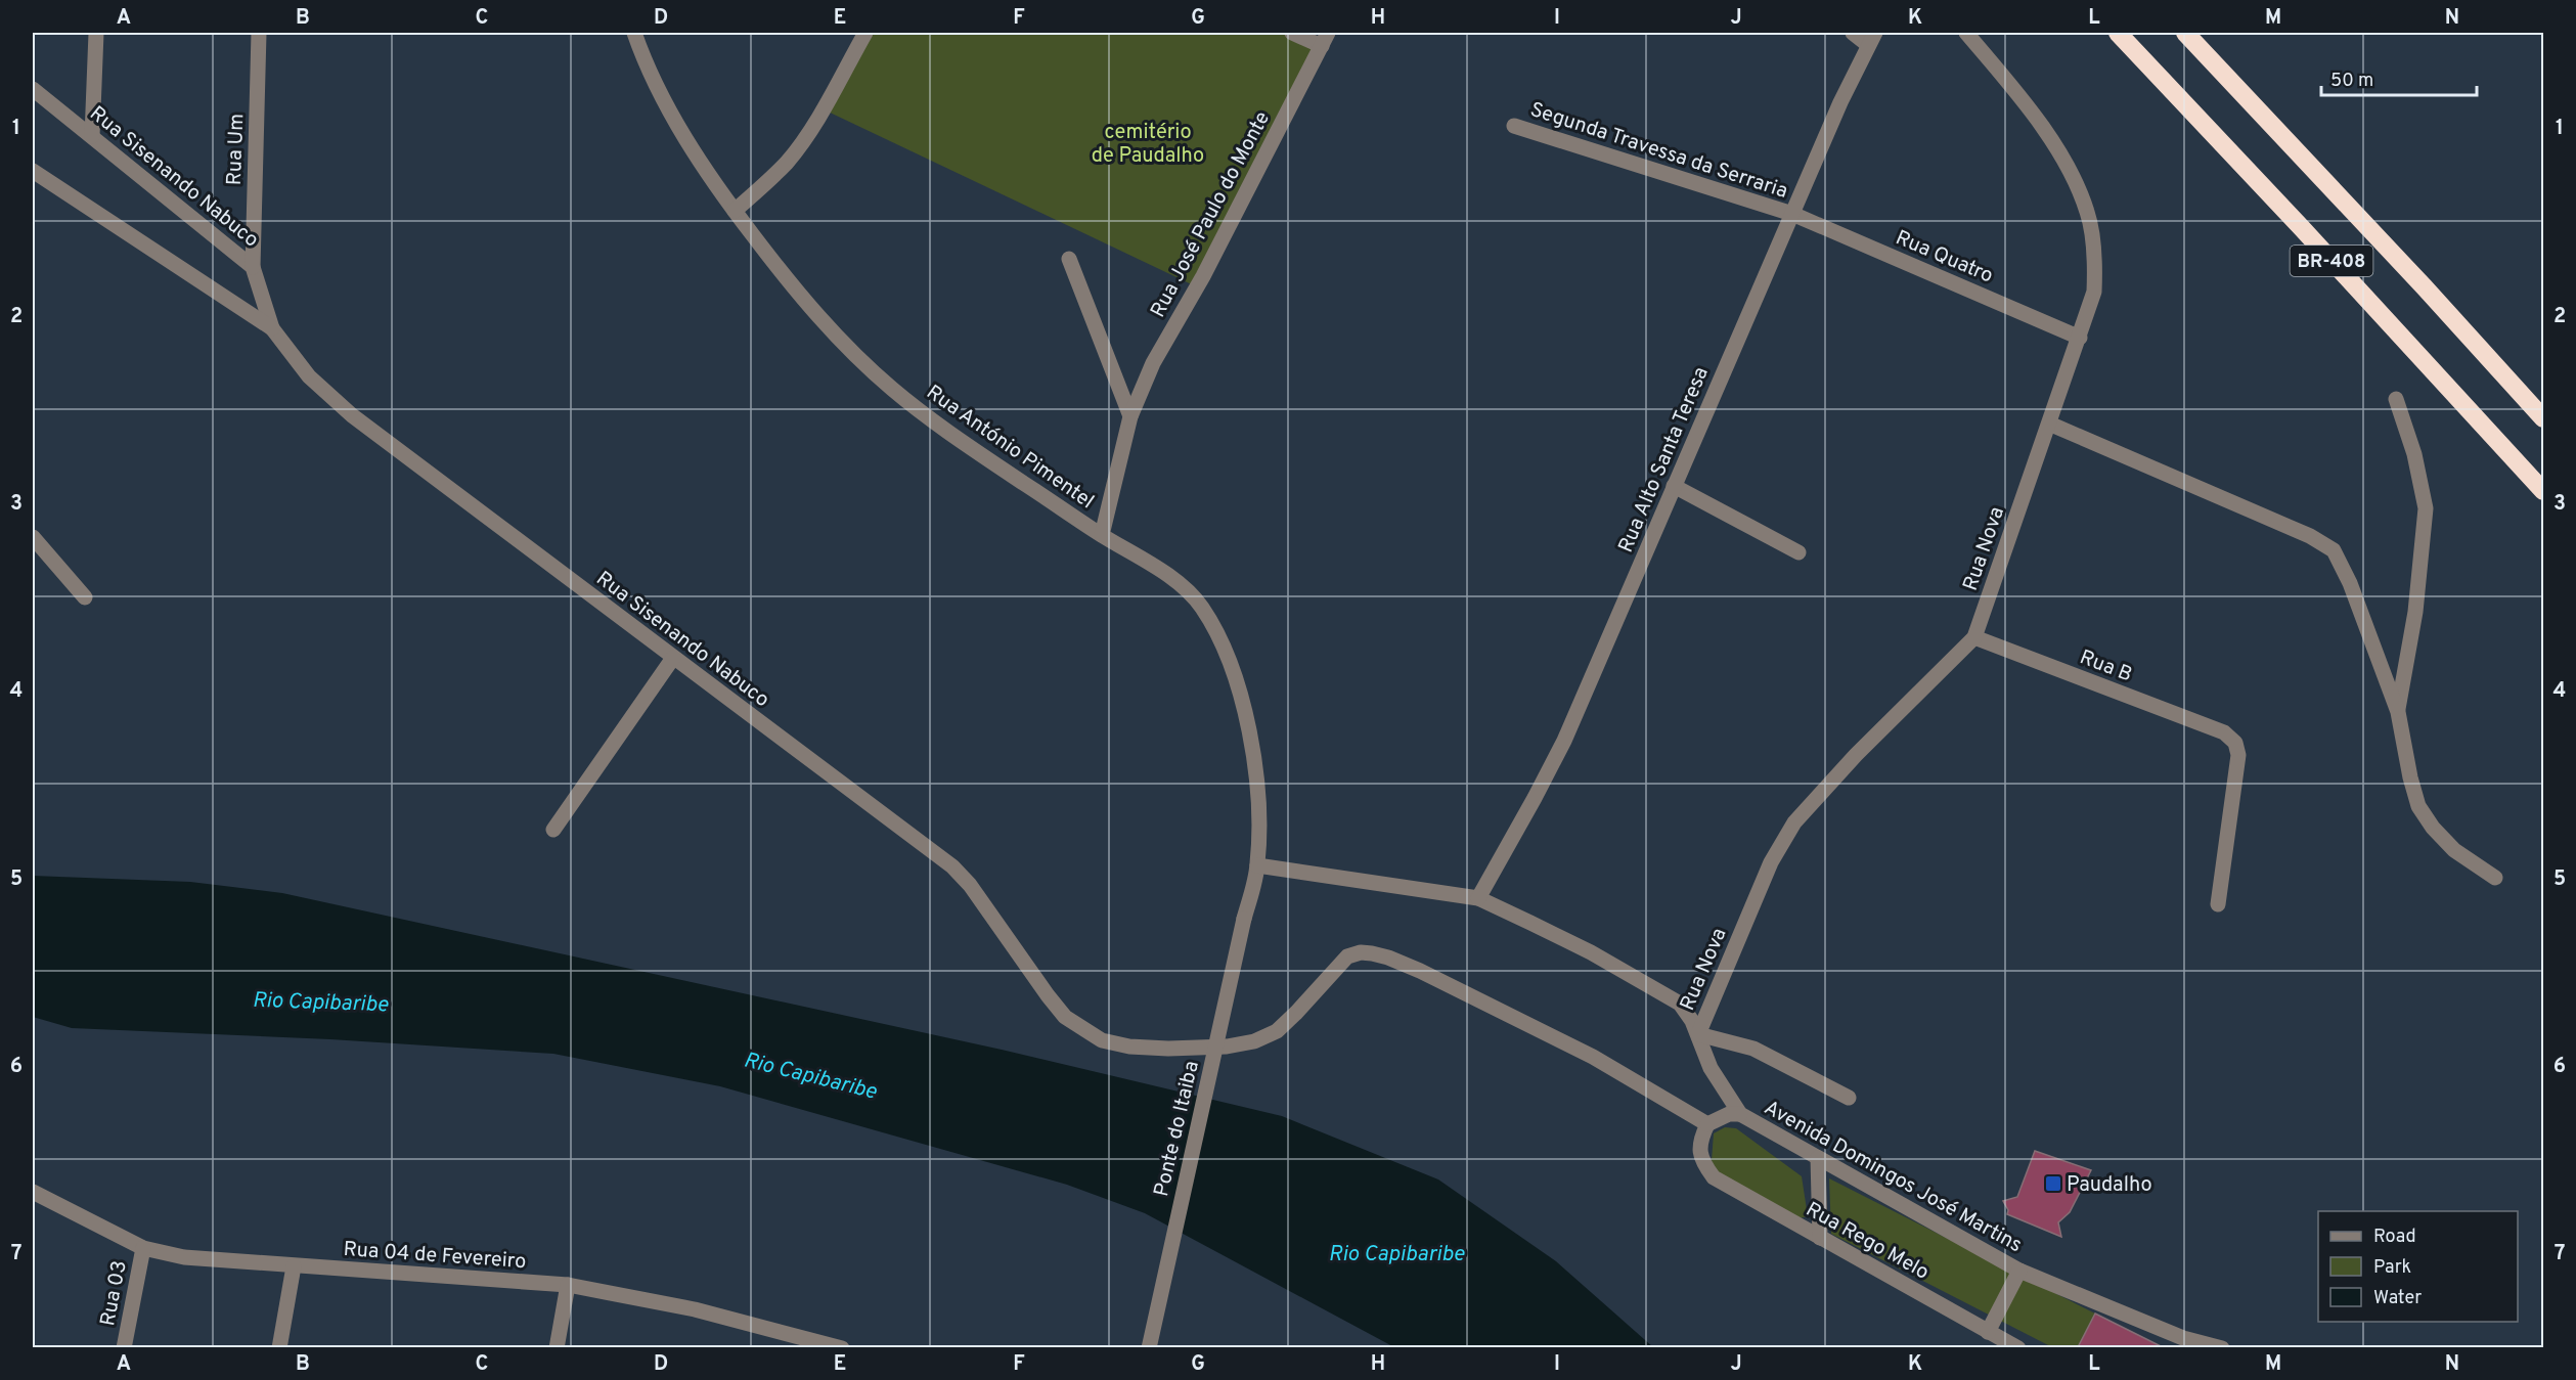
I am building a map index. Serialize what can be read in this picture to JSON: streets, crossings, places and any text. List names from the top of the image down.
{
  "streets": {
    "highway": ["BR-408"],
    "street": [
      "Rua Um",
      "Segunda Travessa da Serraria",
      "Rua Sisenando Nabuco",
      "Rua José Paulo do Monte",
      "Rua Quatro",
      "Rua António Pimentel",
      "Rua Alto Santa Teresa",
      "Rua Nova",
      "Rua B",
      "Ponte do Itaiba",
      "Avenida Domingos José Martins",
      "Rua Rego Melo",
      "Rua 04 de Fevereiro",
      "Rua 03"
    ]
  },
  "crossings": [
    ["Rua Um", "Rua Sisenando Nabuco"],
    ["Segunda Travessa da Serraria", "Rua Quatro"],
    ["Segunda Travessa da Serraria", "Rua Alto Santa Teresa"],
    ["Rua Sisenando Nabuco", "Rua Rego Melo"],
    ["Rua José Paulo do Monte", "Rua António Pimentel"],
    ["Rua Quatro", "Rua Alto Santa Teresa"],
    ["Rua Quatro", "Rua Nova"],
    ["Rua António Pimentel", "Ponte do Itaiba"],
    ["Rua António Pimentel", "Avenida Domingos José Martins"],
    ["Rua Alto Santa Teresa", "Avenida Domingos José Martins"],
    ["Rua Nova", "Rua B"],
    ["Rua Nova", "Avenida Domingos José Martins"],
    ["Rua 04 de Fevereiro", "Rua 03"]
  ],
  "water": ["Rio Capibaribe"],
  "parks": ["cemitério de Paudalho"],
  "places": {
    "transit": ["Paudalho"]
  },
  "legend": ["Road", "Park", "Water"],
  "scale_bar": "50 m",
  "grid": {
    "columns": [
      "A",
      "B",
      "C",
      "D",
      "E",
      "F",
      "G",
      "H",
      "I",
      "J",
      "K",
      "L",
      "M",
      "N"
    ],
    "rows": [
      "1",
      "2",
      "3",
      "4",
      "5",
      "6",
      "7"
    ]
  }
}
